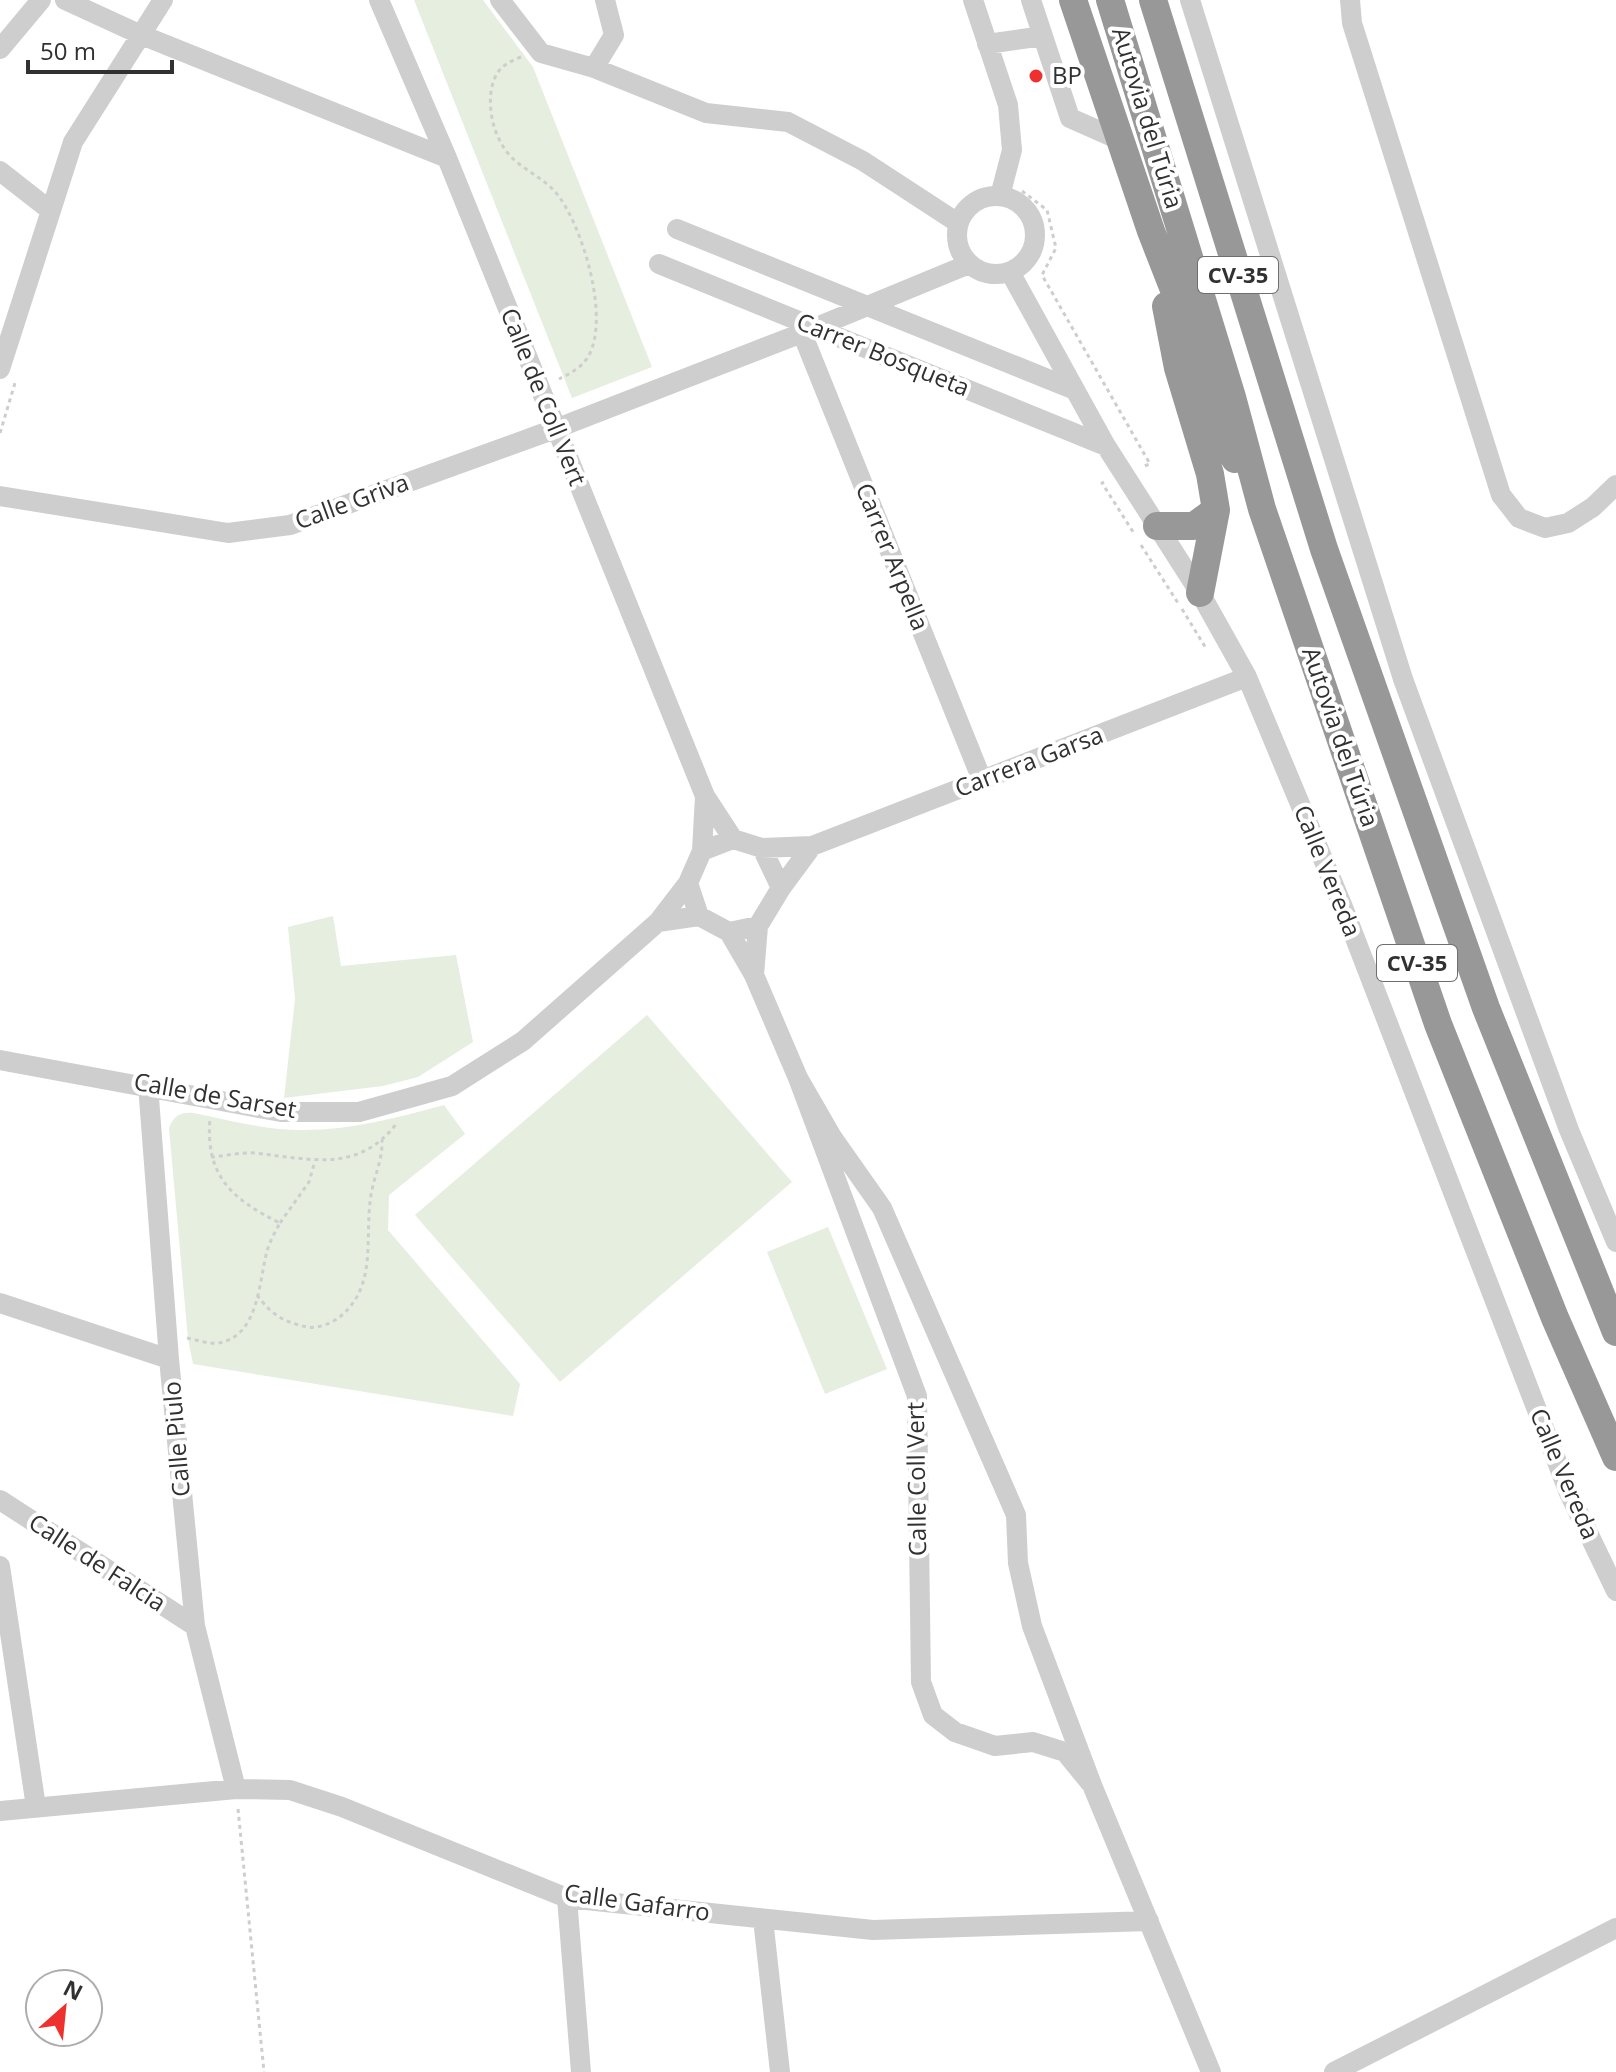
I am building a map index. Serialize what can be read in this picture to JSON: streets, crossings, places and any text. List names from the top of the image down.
{
  "streets": {
    "highway": ["Autovia del Túria", "CV-35"],
    "street": [
      "Carrer Bosqueta",
      "Calle de Coll Vert",
      "Calle Griva",
      "Carrer Arpella",
      "Carrera Garsa",
      "Calle Vereda",
      "Calle de Sarset",
      "Calle Piulo",
      "Calle Coll Vert",
      "Calle de Falcia",
      "Calle Gafarro"
    ]
  },
  "crossings": [
    ["Carrer Bosqueta", "Calle Griva"],
    ["Carrer Bosqueta", "Carrer Arpella"],
    ["Carrer Bosqueta", "Calle Vereda"],
    ["Calle de Coll Vert", "Calle Griva"],
    ["Calle de Coll Vert", "Carrera Garsa"],
    ["Calle de Coll Vert", "Calle de Sarset"],
    ["Calle de Coll Vert", "Calle Coll Vert"],
    ["Calle Griva", "Carrer Arpella"],
    ["Calle Griva", "Calle Vereda"],
    ["Carrer Arpella", "Carrera Garsa"],
    ["Carrera Garsa", "Calle Vereda"],
    ["Carrera Garsa", "Calle de Sarset"],
    ["Carrera Garsa", "Calle Coll Vert"],
    ["Calle de Sarset", "Calle Piulo"],
    ["Calle de Sarset", "Calle Coll Vert"],
    ["Calle Piulo", "Calle de Falcia"],
    ["Calle Piulo", "Calle Gafarro"],
    ["Calle Coll Vert", "Calle Gafarro"]
  ],
  "places": ["BP"],
  "scale_bar": "50 m",
  "north": "top right"
}
